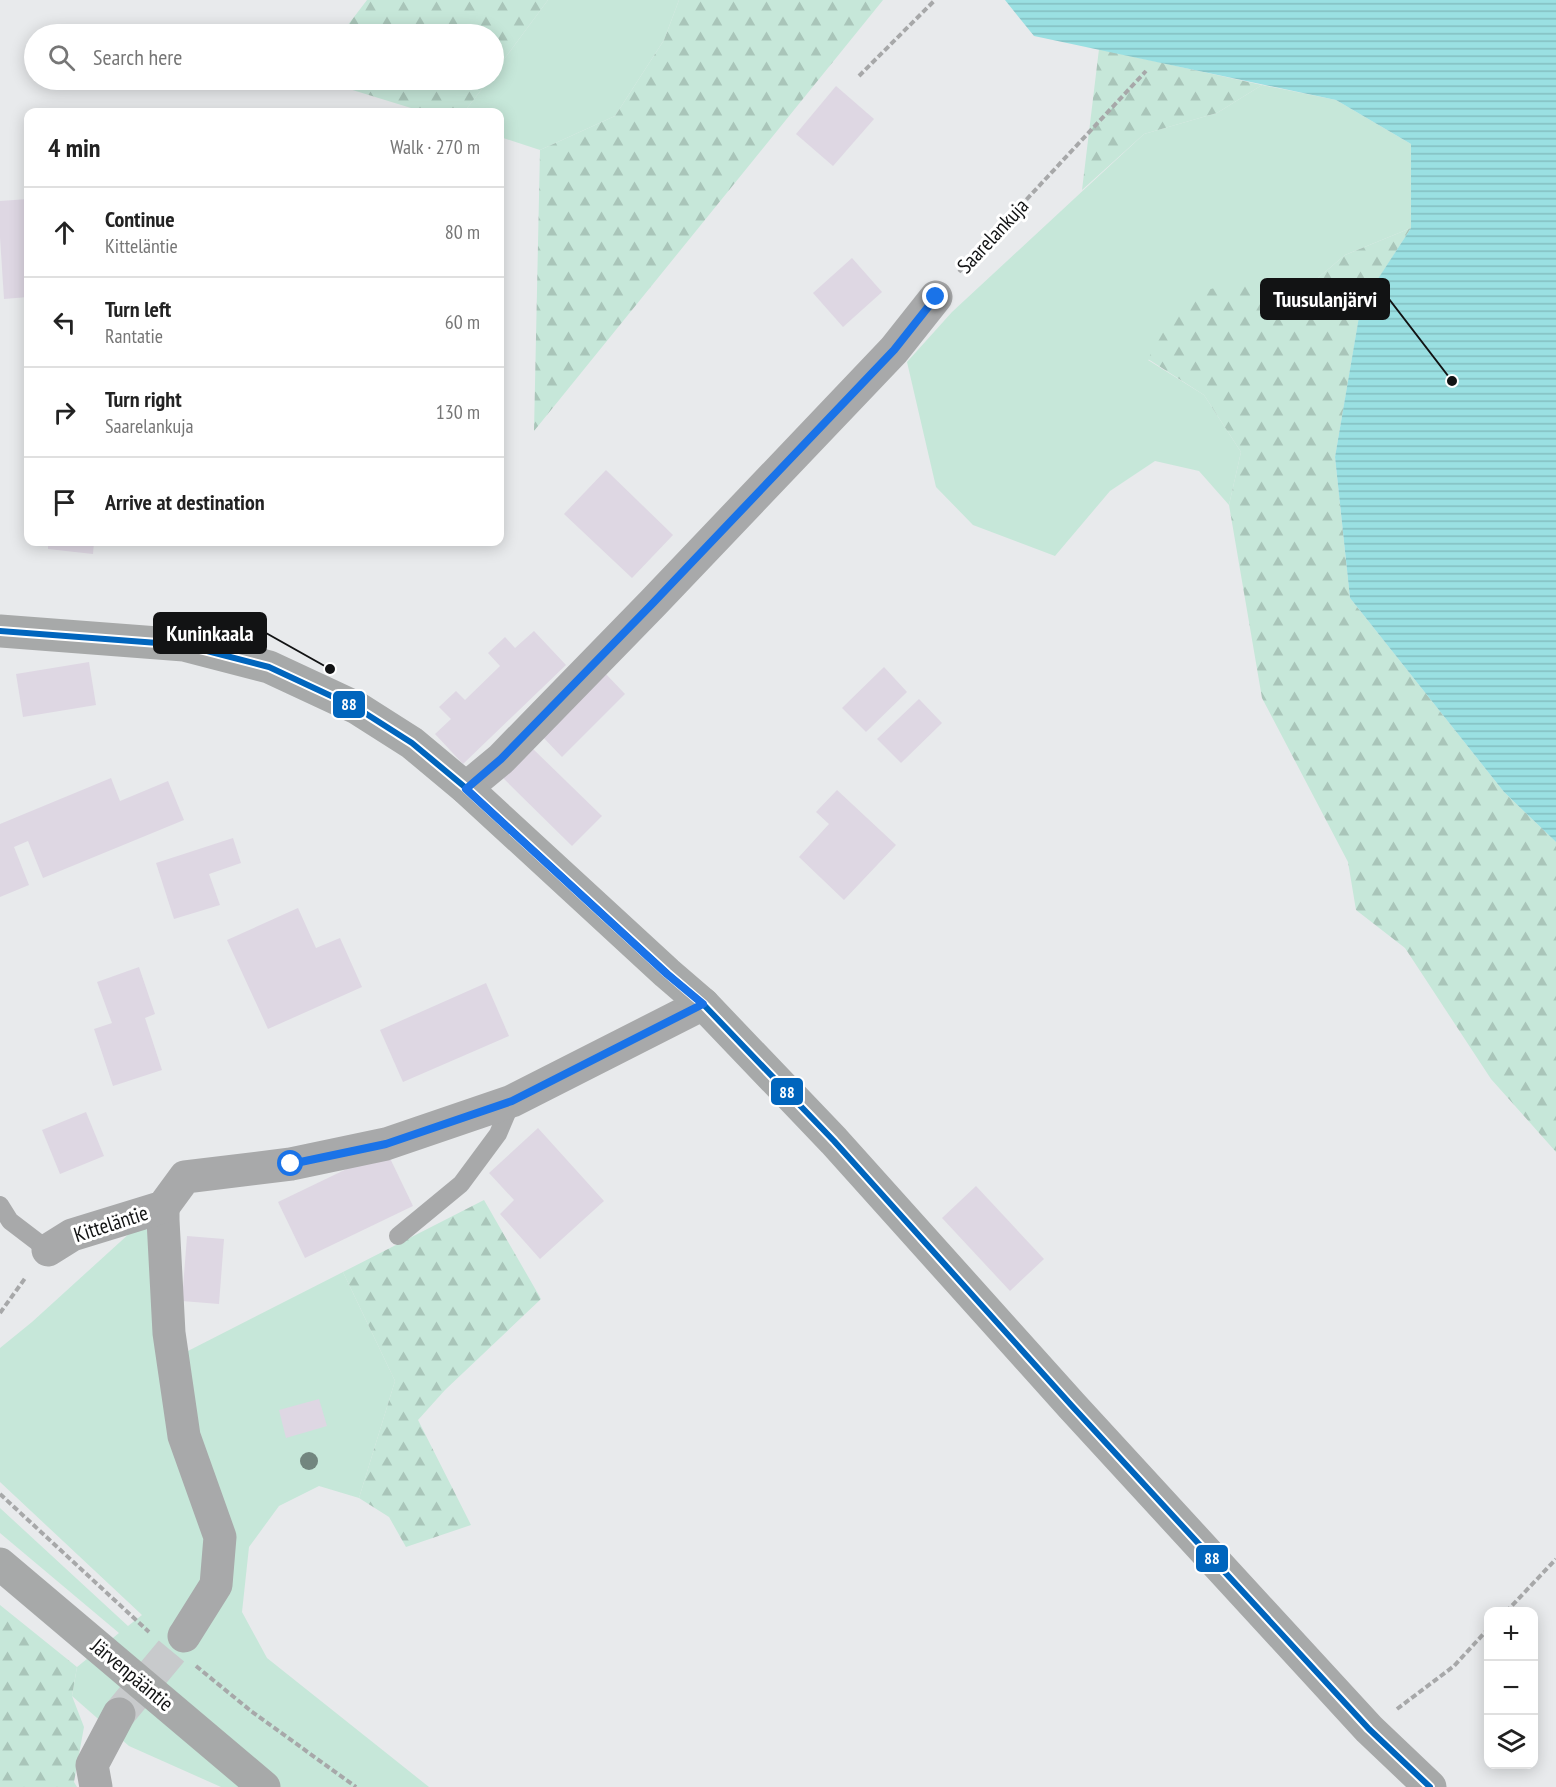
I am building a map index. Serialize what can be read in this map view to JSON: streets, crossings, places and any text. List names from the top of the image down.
{
  "streets": {
    "street": ["Kitteläntie", "Järvenpääntie"],
    "path": ["Saarelankuja"]
  },
  "places": ["Tuusulanjärvi", "Kuninkaala"],
  "lines": ["transit line 88"],
  "page": {
    "search": "Search here",
    "heading": ["4 min", "Walk · 270 m"],
    "list": [
      ["Continue", "Kitteläntie", "80 m"],
      ["Turn left", "Rantatie", "60 m"],
      ["Turn right", "Saarelankuja", "130 m"],
      "Arrive at destination"
    ],
    "map_buttons": ["+", "−"]
  }
}
